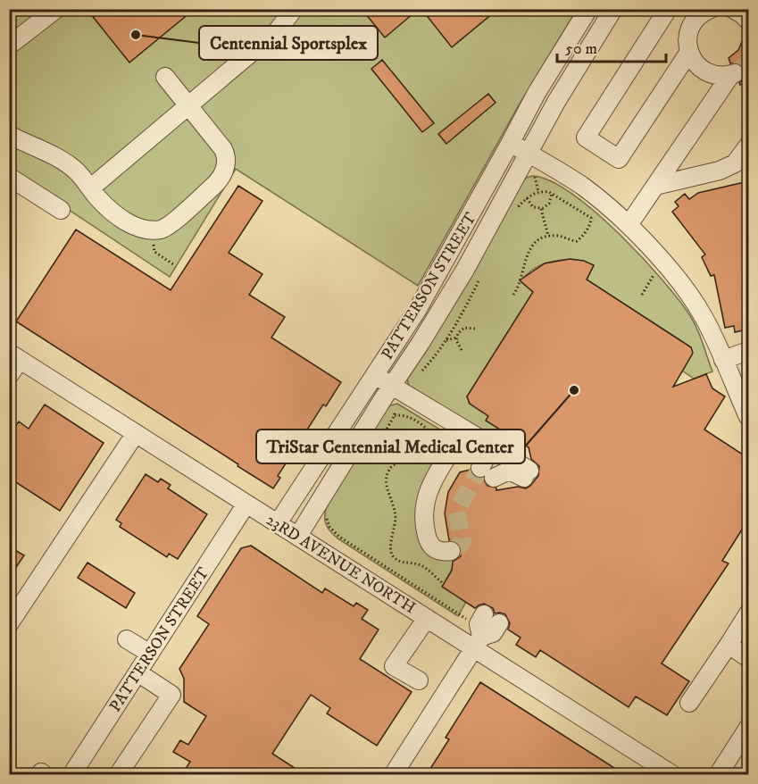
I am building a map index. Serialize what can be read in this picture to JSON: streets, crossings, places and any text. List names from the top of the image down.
{
  "streets": {
    "street": ["PATTERSON STREET", "23RD AVENUE NORTH"]
  },
  "crossings": [
    ["PATTERSON STREET", "23RD AVENUE NORTH"]
  ],
  "places": ["Centennial Sportsplex", "TriStar Centennial Medical Center"],
  "scale_bar": "50 m"
}
